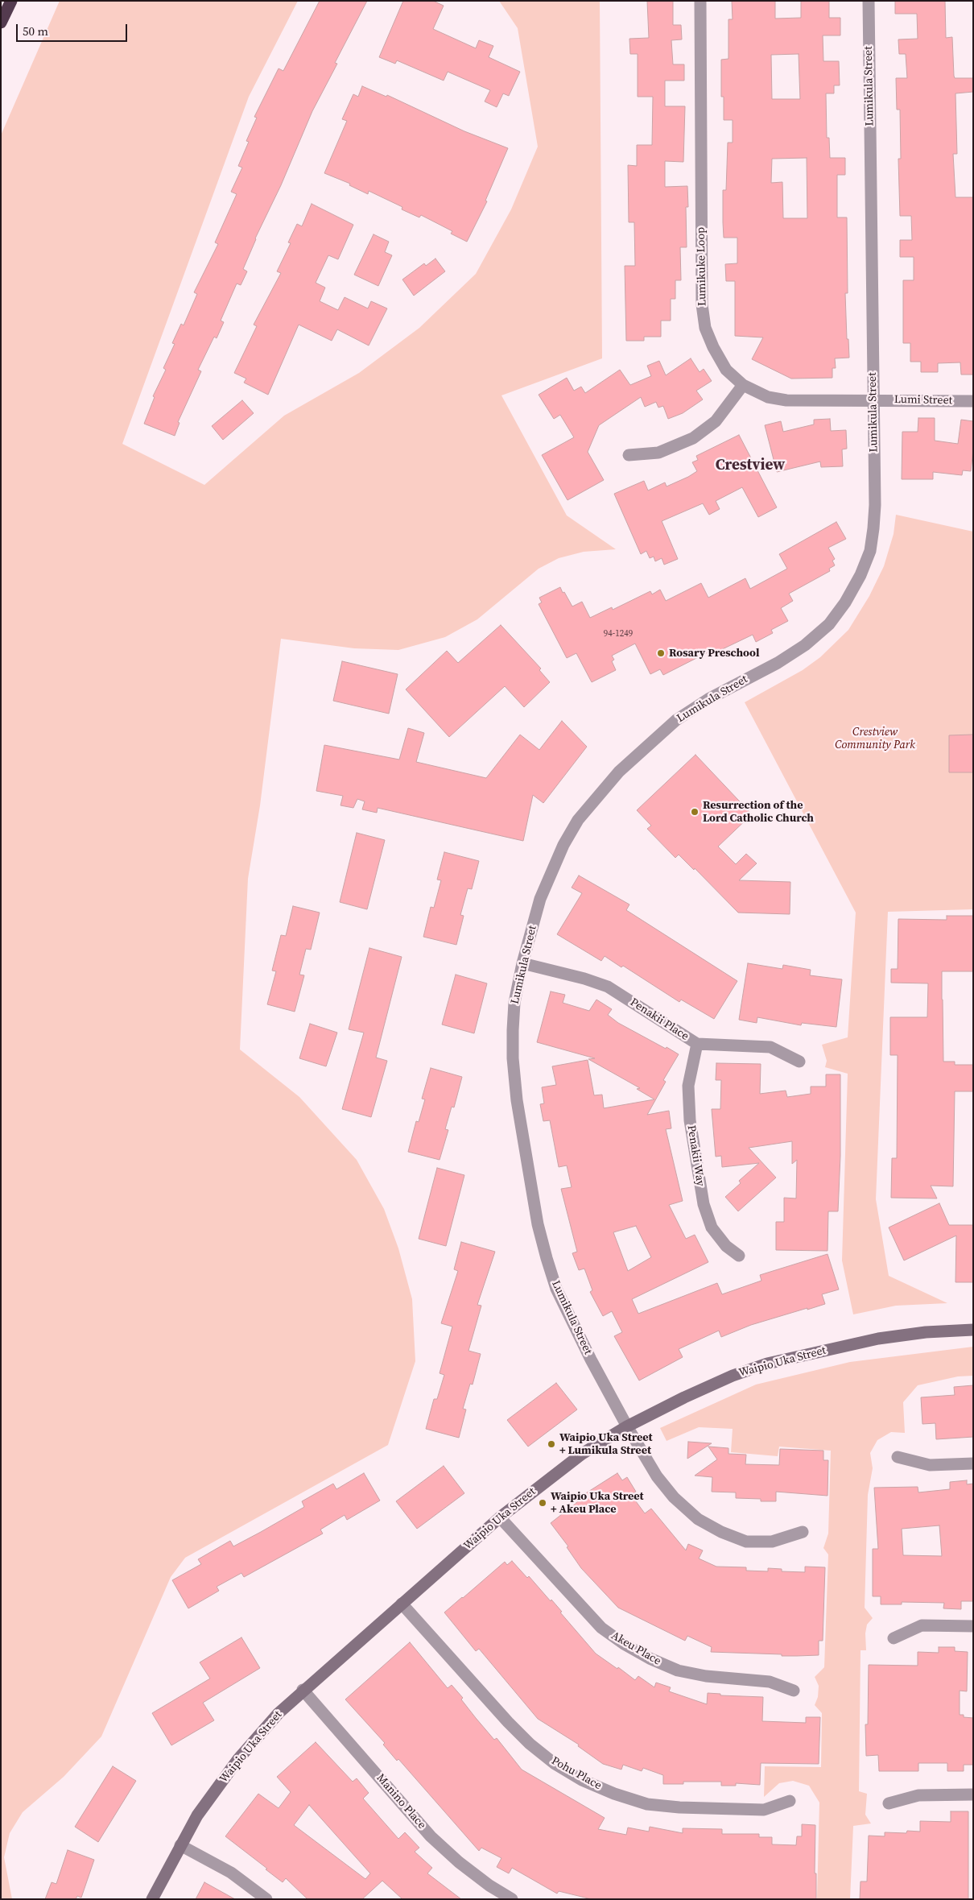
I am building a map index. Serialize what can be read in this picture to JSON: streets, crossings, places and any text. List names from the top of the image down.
{
  "streets": {
    "street": [
      "Lumikula Street",
      "Lumikuke Loop",
      "Lumi Street",
      "Penakii Place",
      "Penakii Way",
      "Waipio Uka Street",
      "Akeu Place",
      "Pohu Place",
      "Manino Place"
    ]
  },
  "crossings": [
    ["Lumikula Street", "Lumikuke Loop"],
    ["Lumikula Street", "Lumi Street"],
    ["Lumikula Street", "Penakii Place"],
    ["Lumikula Street", "Waipio Uka Street"],
    ["Lumikuke Loop", "Lumi Street"],
    ["Penakii Place", "Penakii Way"],
    ["Waipio Uka Street", "Akeu Place"],
    ["Waipio Uka Street", "Pohu Place"],
    ["Waipio Uka Street", "Manino Place"]
  ],
  "districts": ["Crestview"],
  "parks": ["Crestview Community Park"],
  "places": [
    "Rosary Preschool",
    "Resurrection of the Lord Catholic Church",
    "Waipio Uka Street + Lumikula Street",
    "Waipio Uka Street + Akeu Place"
  ],
  "house_numbers": ["94-1249"],
  "scale_bar": "50 m"
}
